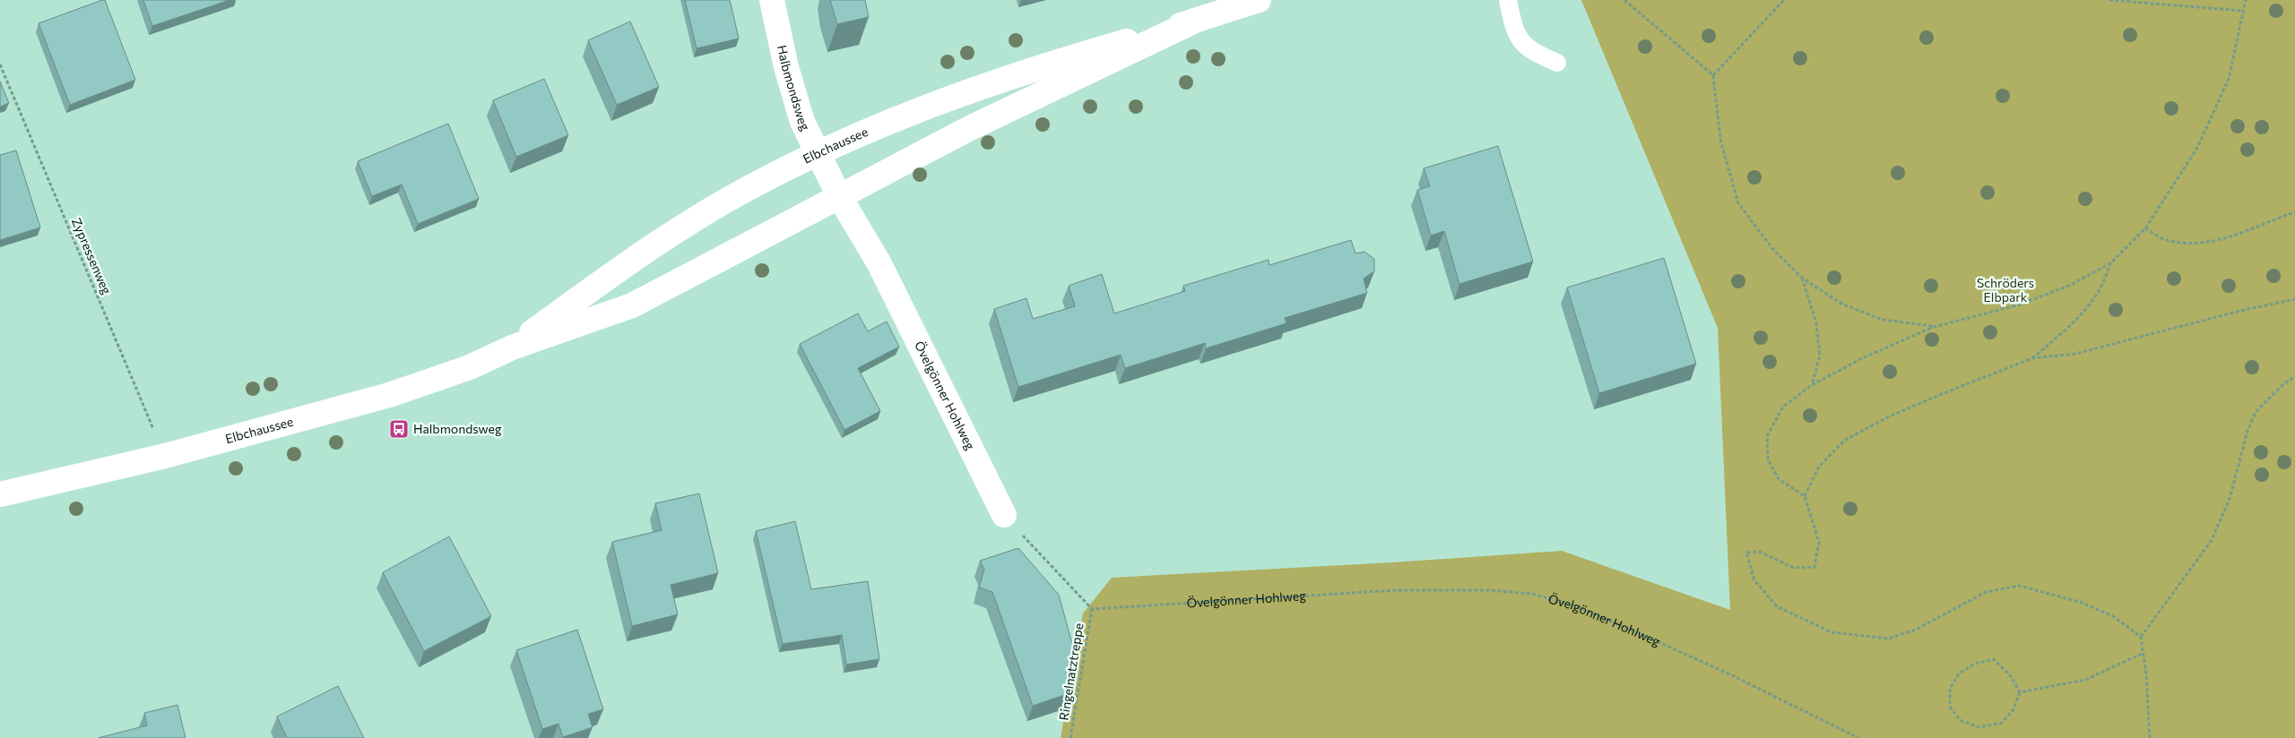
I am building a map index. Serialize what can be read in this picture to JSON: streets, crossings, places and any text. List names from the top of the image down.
{
  "streets": {
    "main road": ["Halbmondsweg", "Elbchaussee", "Övelgönner Hohlweg"],
    "path": ["Zypressenweg", "Ringelnatztreppe"]
  },
  "crossings": [
    ["Halbmondsweg", "Elbchaussee"],
    ["Halbmondsweg", "Övelgönner Hohlweg"],
    ["Elbchaussee", "Zypressenweg"],
    ["Elbchaussee", "Övelgönner Hohlweg"],
    ["Övelgönner Hohlweg", "Ringelnatztreppe"]
  ],
  "parks": ["Schröders Elbpark"],
  "places": {
    "bus stop": ["Halbmondsweg"]
  }
}
